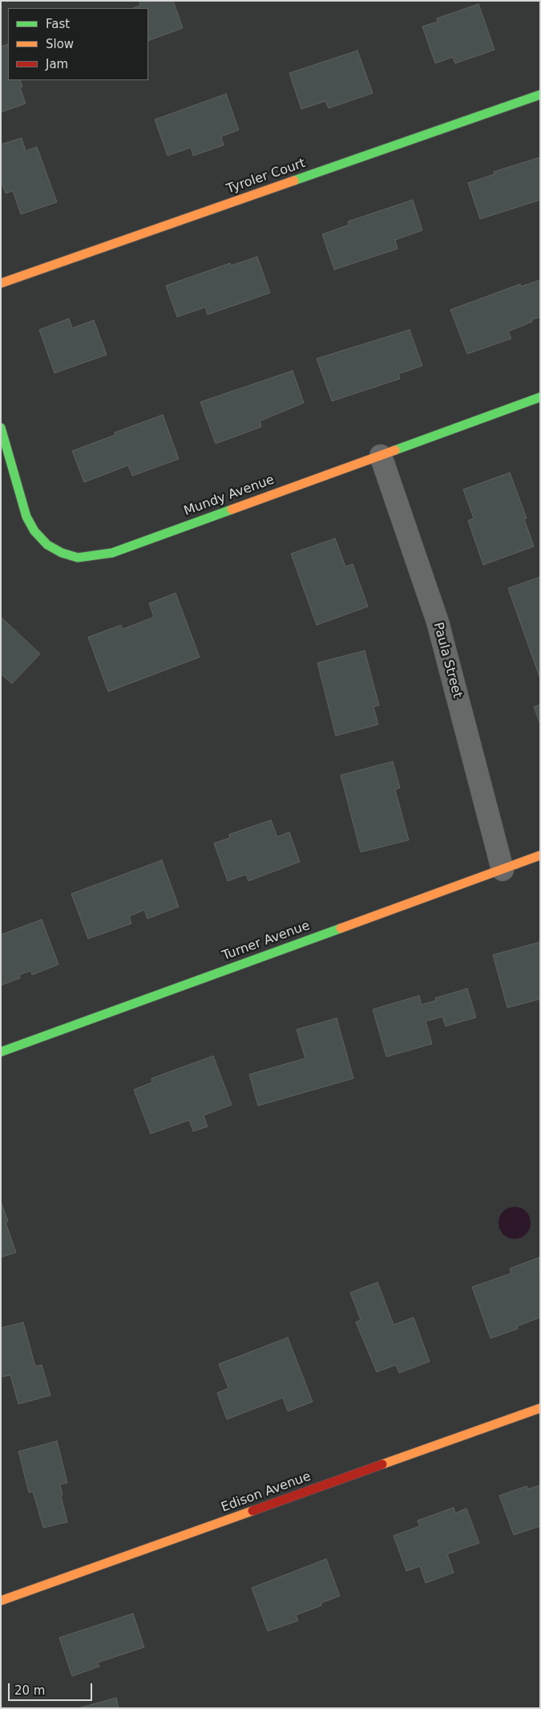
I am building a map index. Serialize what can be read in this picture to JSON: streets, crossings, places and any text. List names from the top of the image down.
{
  "streets": {
    "street": [
      "Tyroler Court",
      "Mundy Avenue",
      "Paula Street",
      "Turner Avenue",
      "Edison Avenue"
    ]
  },
  "crossings": [
    ["Mundy Avenue", "Paula Street"],
    ["Paula Street", "Turner Avenue"]
  ],
  "legend": ["Fast", "Slow", "Jam"],
  "scale_bar": "20 m"
}
